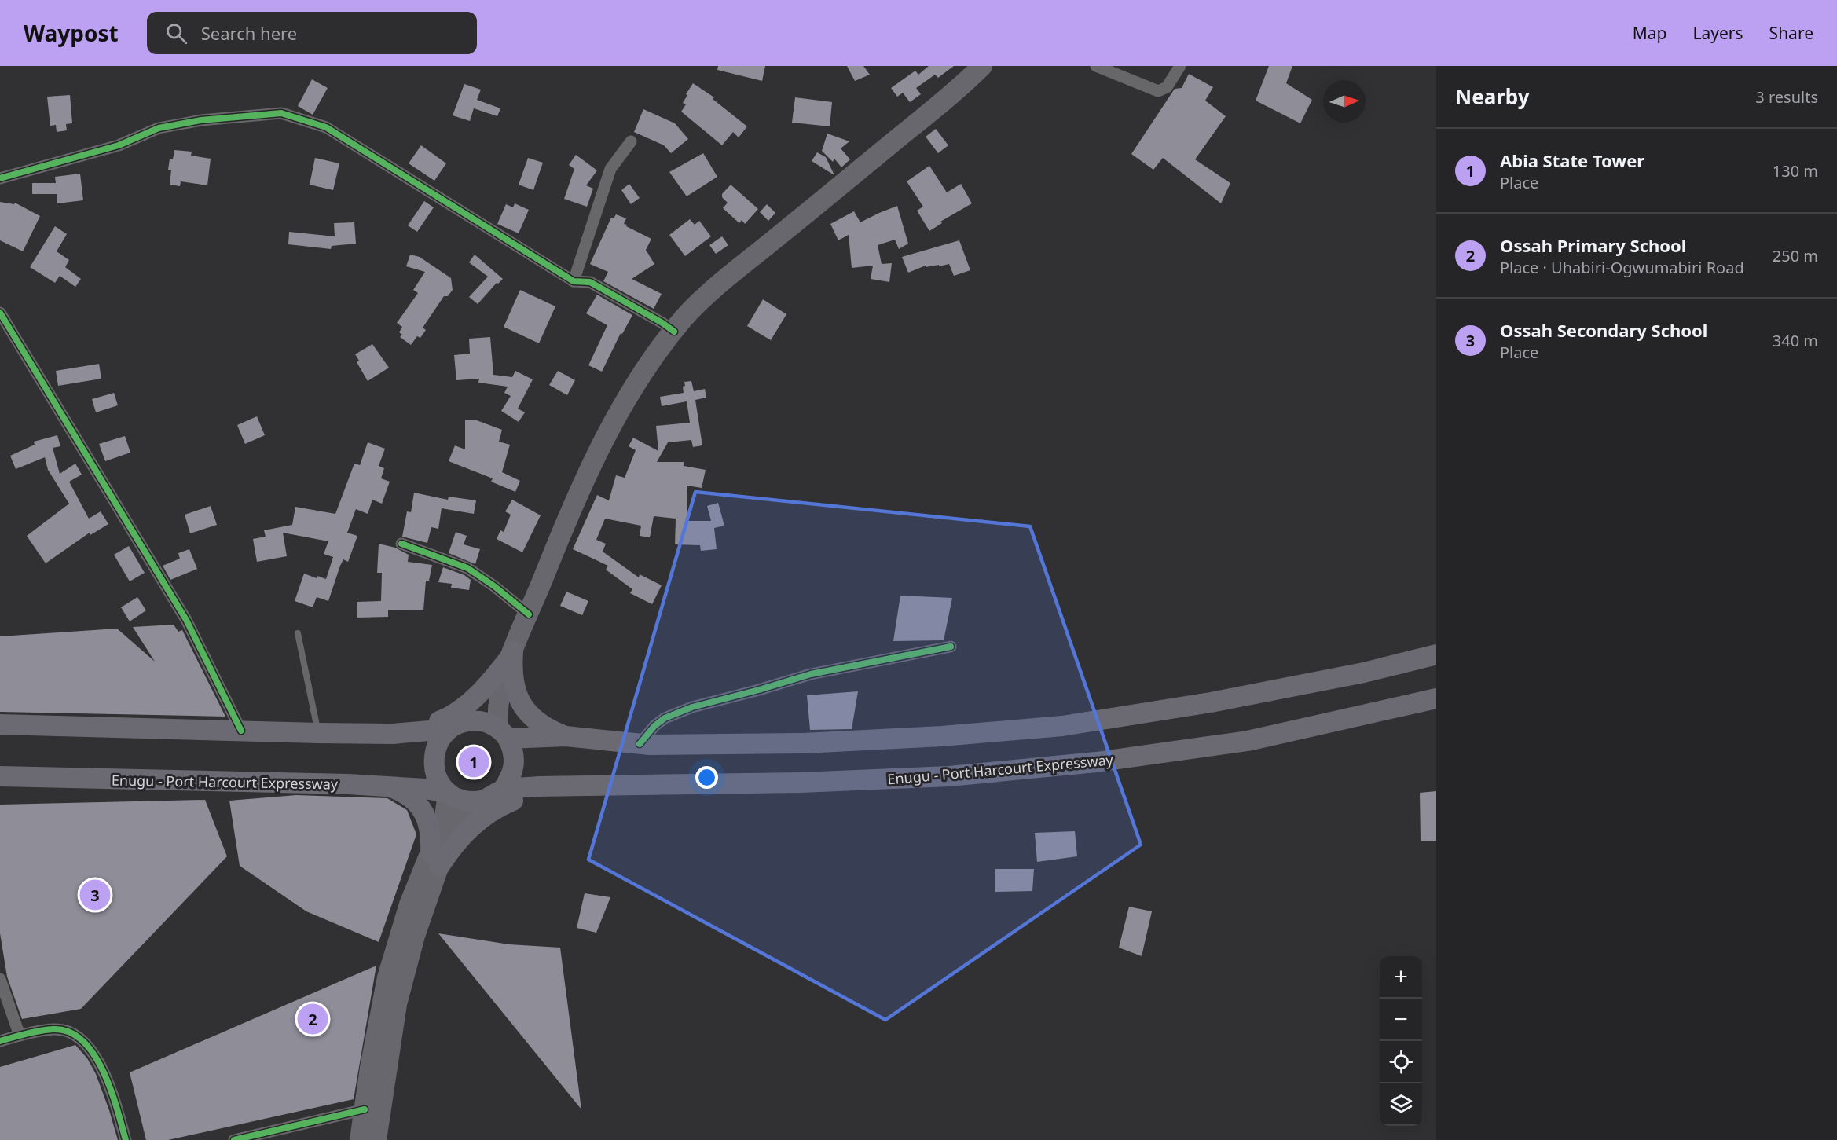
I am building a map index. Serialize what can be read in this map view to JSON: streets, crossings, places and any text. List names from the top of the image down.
{
  "streets": {
    "highway": ["Enugu - Port Harcourt Expressway"]
  },
  "north": "right",
  "page": {
    "header": "Waypost",
    "search": "Search here",
    "nav": ["Map", "Layers", "Share"],
    "heading": ["Nearby", "3 results"],
    "list": [
      {
        "mark": "1",
        "name": "Abia State Tower",
        "note": "Place",
        "value": "130 m"
      },
      {
        "mark": "2",
        "name": "Ossah Primary School",
        "note": "Place · Uhabiri-Ogwumabiri Road",
        "value": "250 m"
      },
      {
        "mark": "3",
        "name": "Ossah Secondary School",
        "note": "Place",
        "value": "340 m"
      }
    ],
    "pins": ["1", "3", "2"],
    "map_buttons": ["+", "−"]
  }
}
